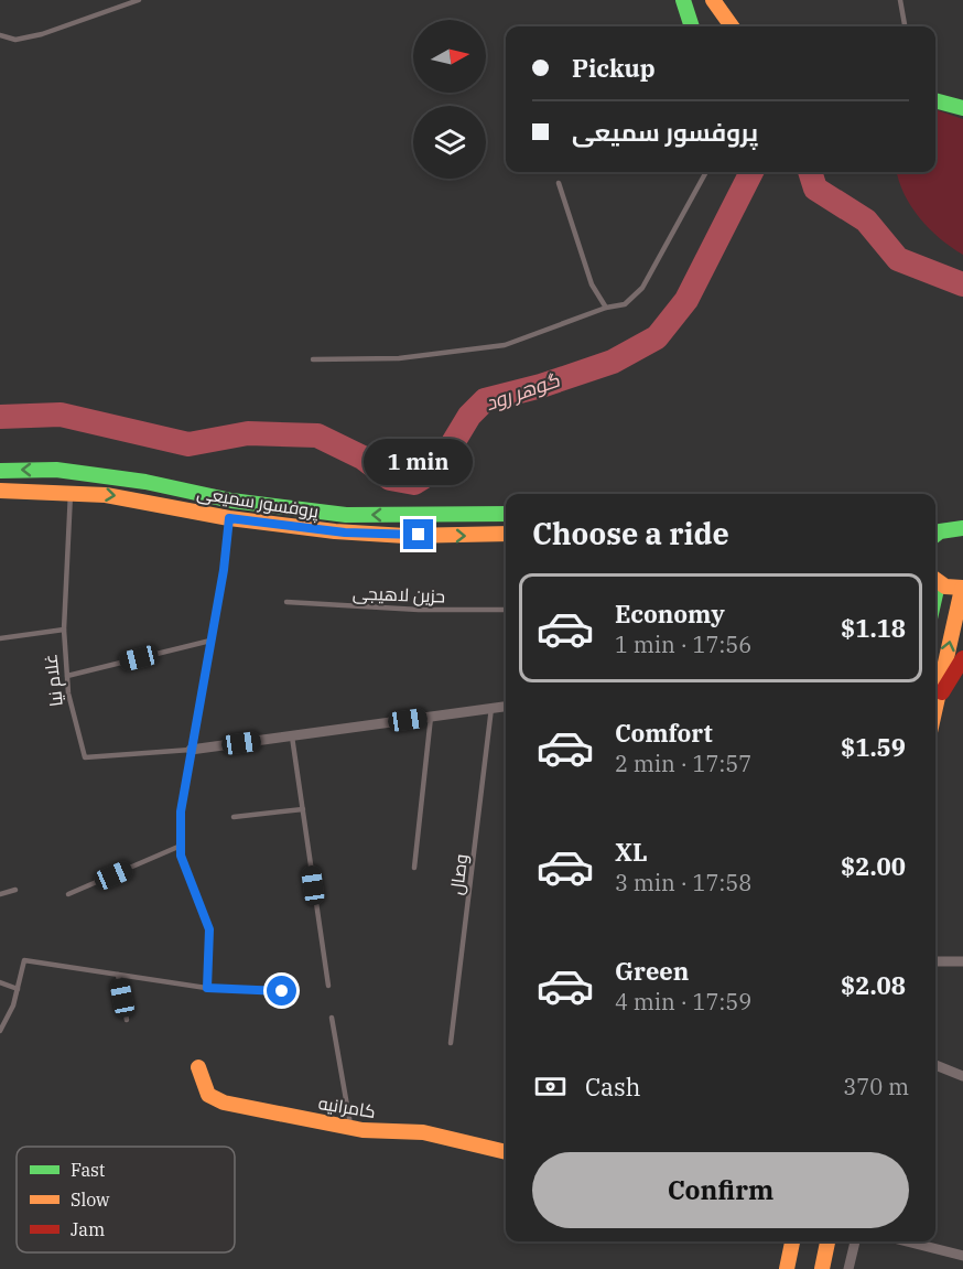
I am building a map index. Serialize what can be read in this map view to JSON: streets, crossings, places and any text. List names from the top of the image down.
{
  "streets": {
    "main road": ["پروفسور سمیعی", "کامرانیه"],
    "street": ["غلام نیا"],
    "lane": ["حزین لاهیجی", "وصال"]
  },
  "crossings": [
    ["پروفسور سمیعی", "غلام نیا"],
    ["غلام نیا", "وصال"]
  ],
  "water": ["گوهر رود"],
  "legend": ["Fast", "Slow", "Jam"],
  "north": "right",
  "page": {
    "banner": ["Pickup", "پروفسور سمیعی"],
    "bubble": "1 min",
    "heading": "Choose a ride",
    "list": [
      {
        "name": "Economy",
        "note": "1 min · 17:56",
        "value": "$1.18"
      },
      {
        "name": "Comfort",
        "note": "2 min · 17:57",
        "value": "$1.59"
      },
      {
        "name": "XL",
        "note": "3 min · 17:58",
        "value": "$2.00"
      },
      {
        "name": "Green",
        "note": "4 min · 17:59",
        "value": "$2.08"
      }
    ],
    "pay": ["Cash", "370 m"],
    "buttons": "Confirm"
  }
}
